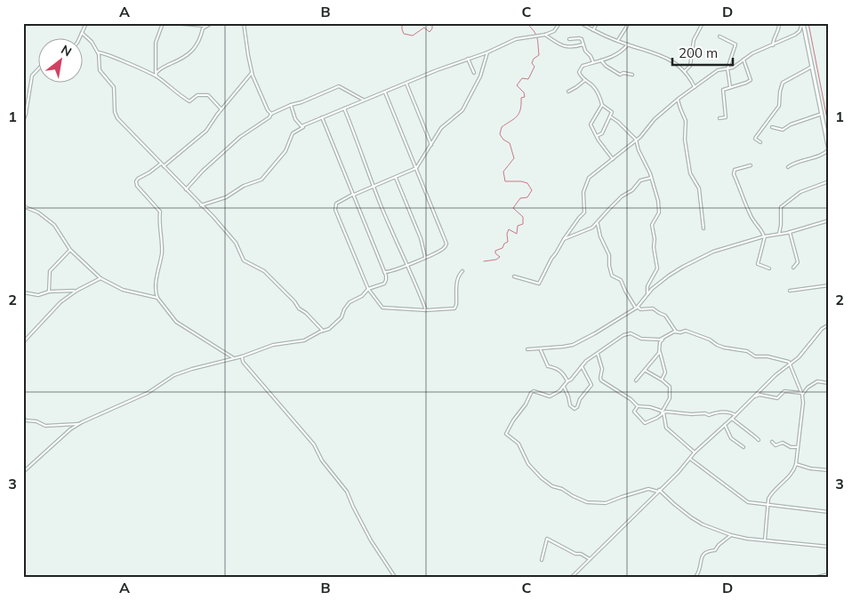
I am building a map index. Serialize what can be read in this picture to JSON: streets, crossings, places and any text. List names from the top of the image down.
{
  "scale_bar": "200 m",
  "north": "top right",
  "grid": {
    "columns": [
      "A",
      "B",
      "C",
      "D"
    ],
    "rows": ["1", "2", "3"]
  }
}
